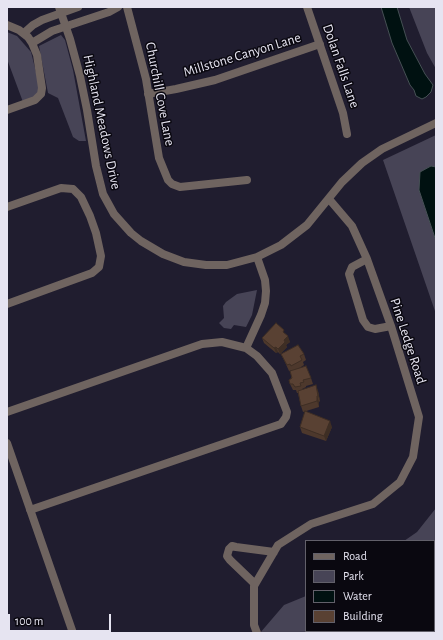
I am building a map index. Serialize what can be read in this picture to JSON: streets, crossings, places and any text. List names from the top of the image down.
{
  "streets": {
    "street": [
      "Millstone Canyon Lane",
      "Dolan Falls Lane",
      "Churchill Cove Lane",
      "Highland Meadows Drive",
      "Pine Ledge Road"
    ]
  },
  "crossings": [
    ["Millstone Canyon Lane", "Dolan Falls Lane"],
    ["Millstone Canyon Lane", "Churchill Cove Lane"],
    ["Highland Meadows Drive", "Pine Ledge Road"]
  ],
  "legend": [
    "Road",
    "Park",
    "Water",
    "Building"
  ],
  "scale_bar": "100 m"
}
